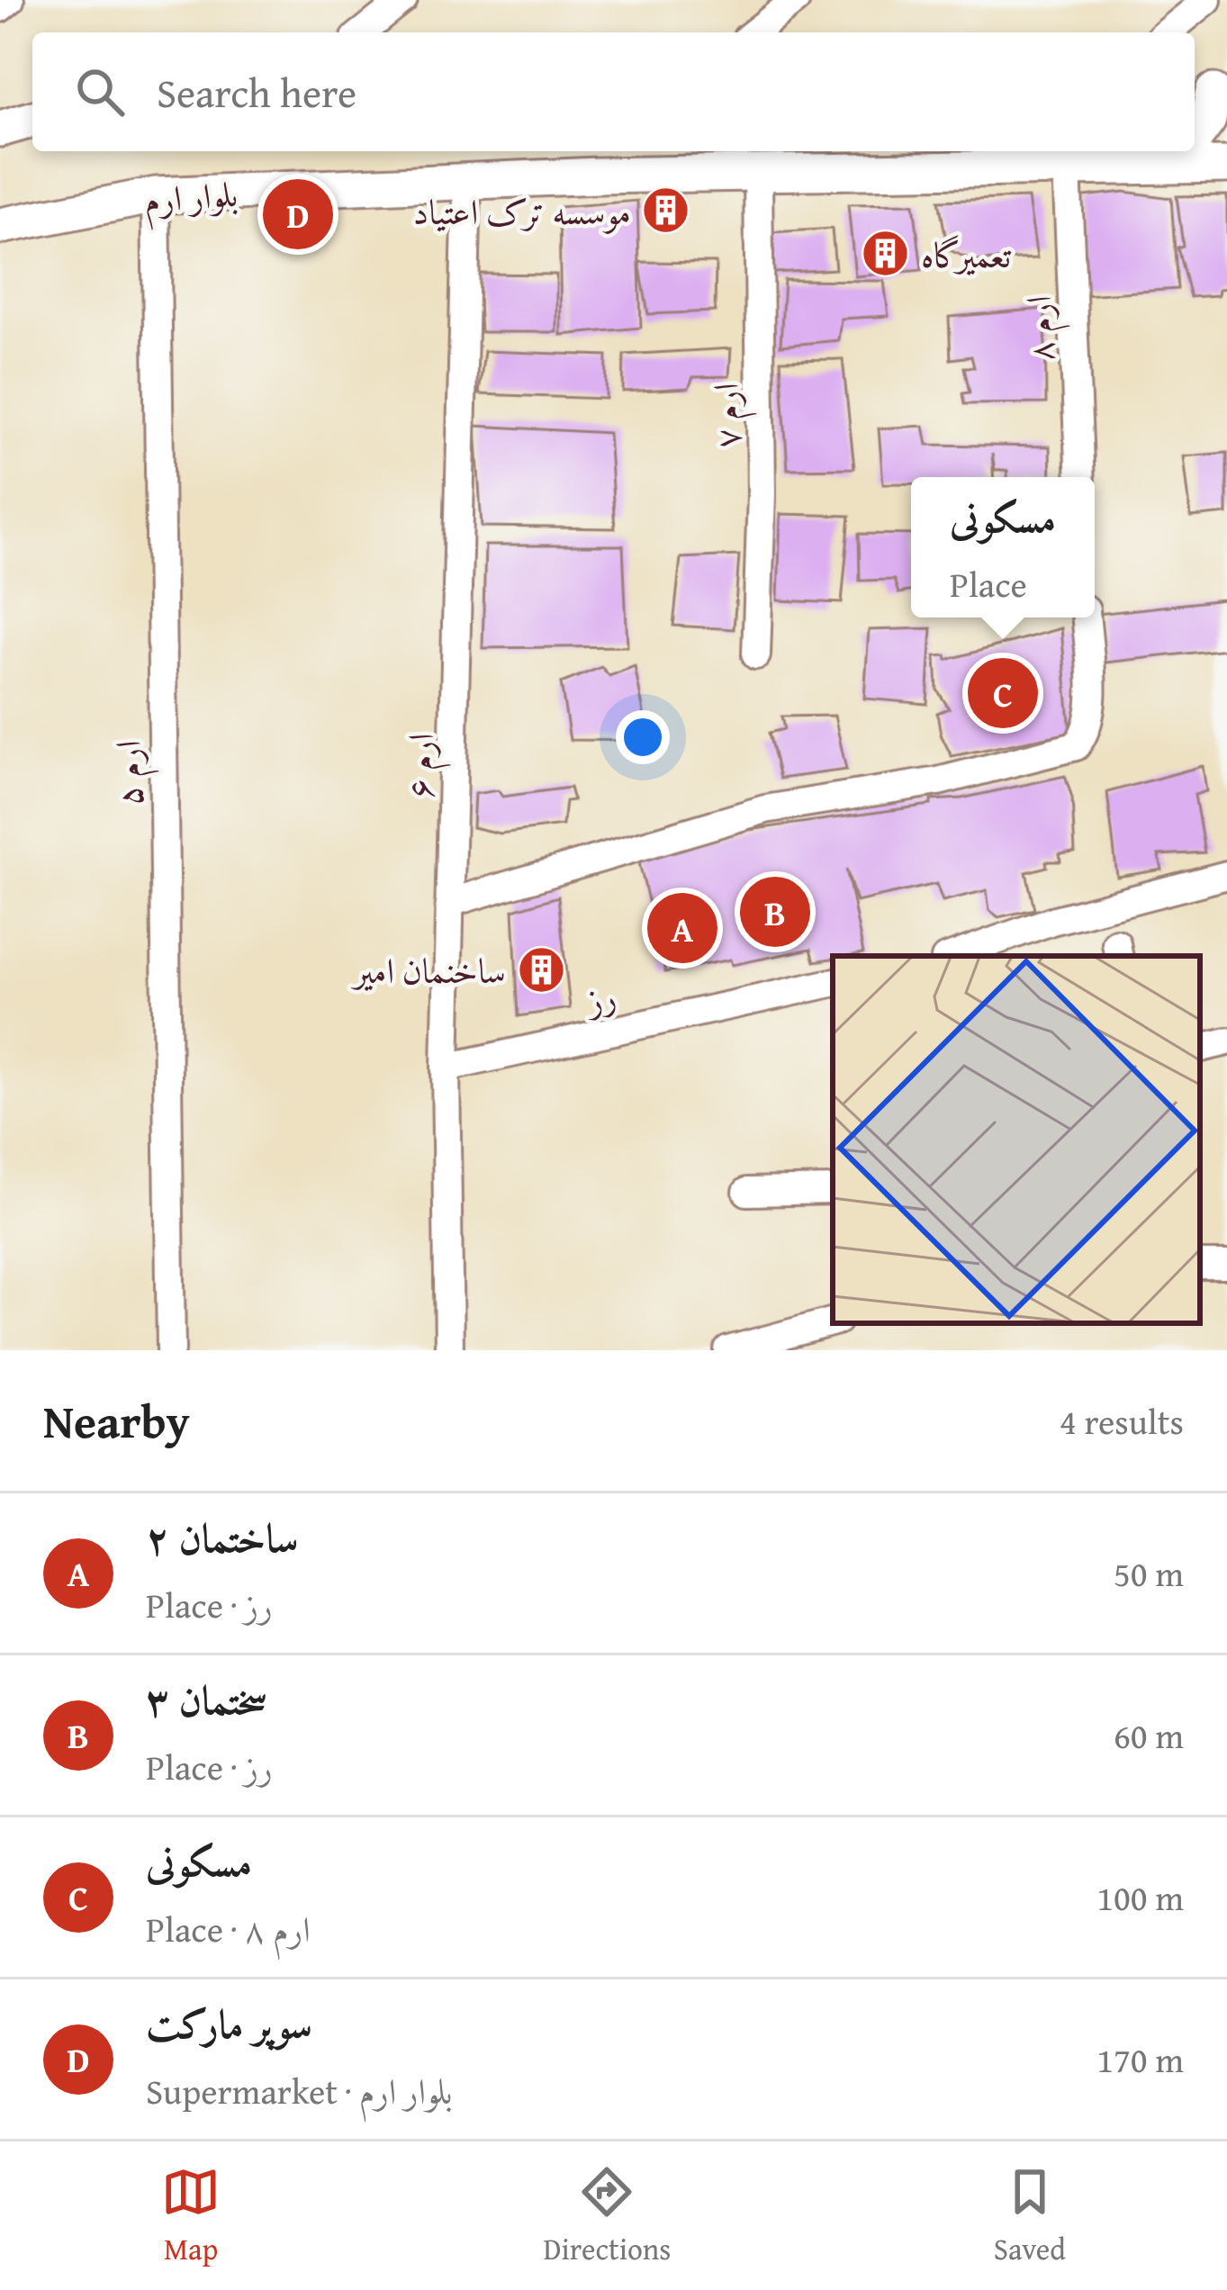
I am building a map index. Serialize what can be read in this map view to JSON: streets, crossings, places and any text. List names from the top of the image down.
{
  "streets": {
    "main road": ["بلوار ارم"],
    "street": [
      "ارم ۸",
      "ارم ۷",
      "ارم ۶",
      "ارم ۵",
      "رز"
    ]
  },
  "crossings": [
    ["بلوار ارم", "ارم ۸"],
    ["بلوار ارم", "ارم ۷"],
    ["بلوار ارم", "ارم ۶"],
    ["بلوار ارم", "ارم ۵"],
    ["ارم ۶", "رز"]
  ],
  "places": {
    "building": ["موسسه ترک اعتیاد", "تعمیرگاه", "ساخنمان امیر"]
  },
  "page": {
    "search": "Search here",
    "pins": [
      "D",
      "C",
      "B",
      "A"
    ],
    "popup": ["مسکونی", "Place"],
    "heading": ["Nearby", "4 results"],
    "list": [
      {
        "mark": "A",
        "name": "ساختمان ۲",
        "note": "Place · رز",
        "value": "50 m"
      },
      {
        "mark": "B",
        "name": "سختمان ۳",
        "note": "Place · رز",
        "value": "60 m"
      },
      {
        "mark": "C",
        "name": "مسکونی",
        "note": "Place · ارم ۸",
        "value": "100 m"
      },
      {
        "mark": "D",
        "name": "سوپر مارکت",
        "note": "Supermarket · بلوار ارم",
        "value": "170 m"
      }
    ],
    "nav": ["Map", "Directions", "Saved"]
  }
}
